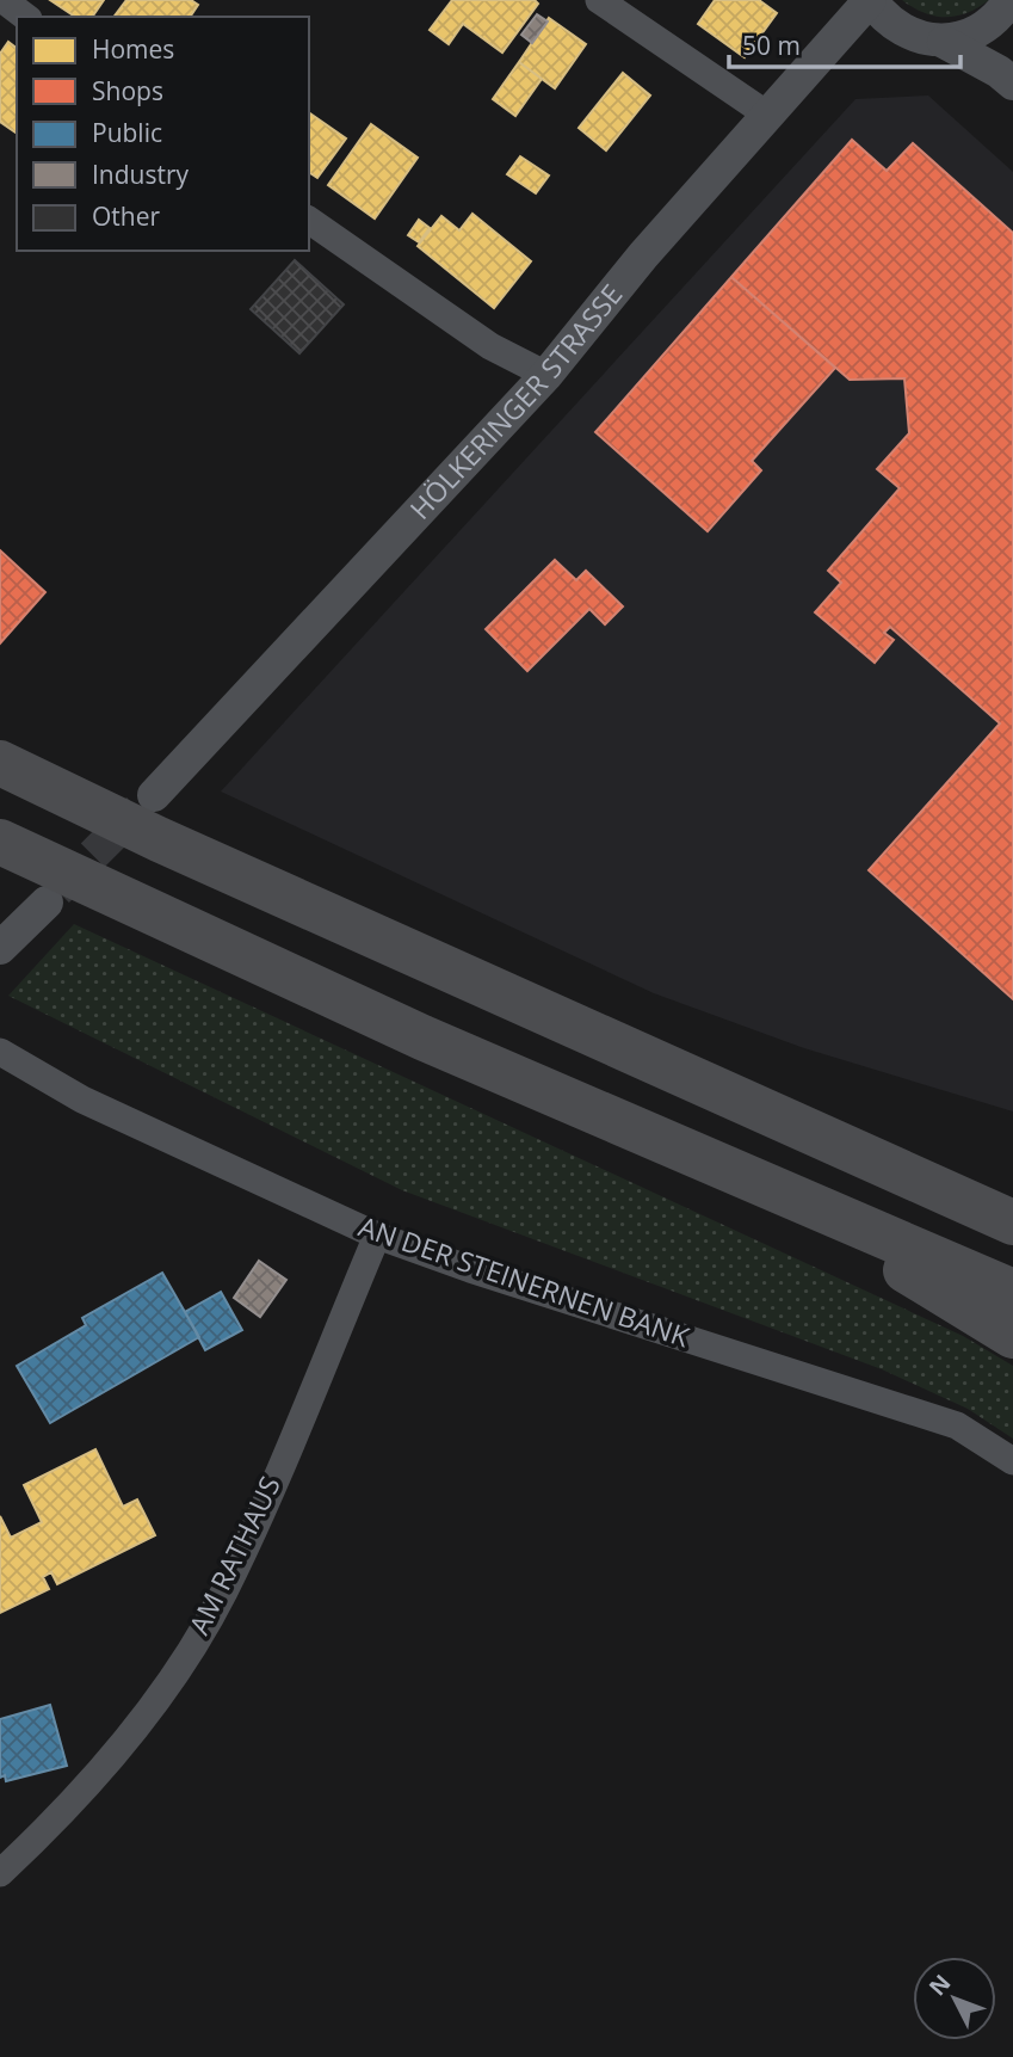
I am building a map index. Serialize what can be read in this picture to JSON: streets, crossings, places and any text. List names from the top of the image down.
{
  "streets": {
    "street": ["HÖLKERINGER STRASSE", "AN DER STEINERNEN BANK", "AM RATHAUS"]
  },
  "crossings": [
    ["AN DER STEINERNEN BANK", "AM RATHAUS"]
  ],
  "legend": [
    "Homes",
    "Shops",
    "Public",
    "Industry",
    "Other"
  ],
  "scale_bar": "50 m",
  "north": "top left"
}
